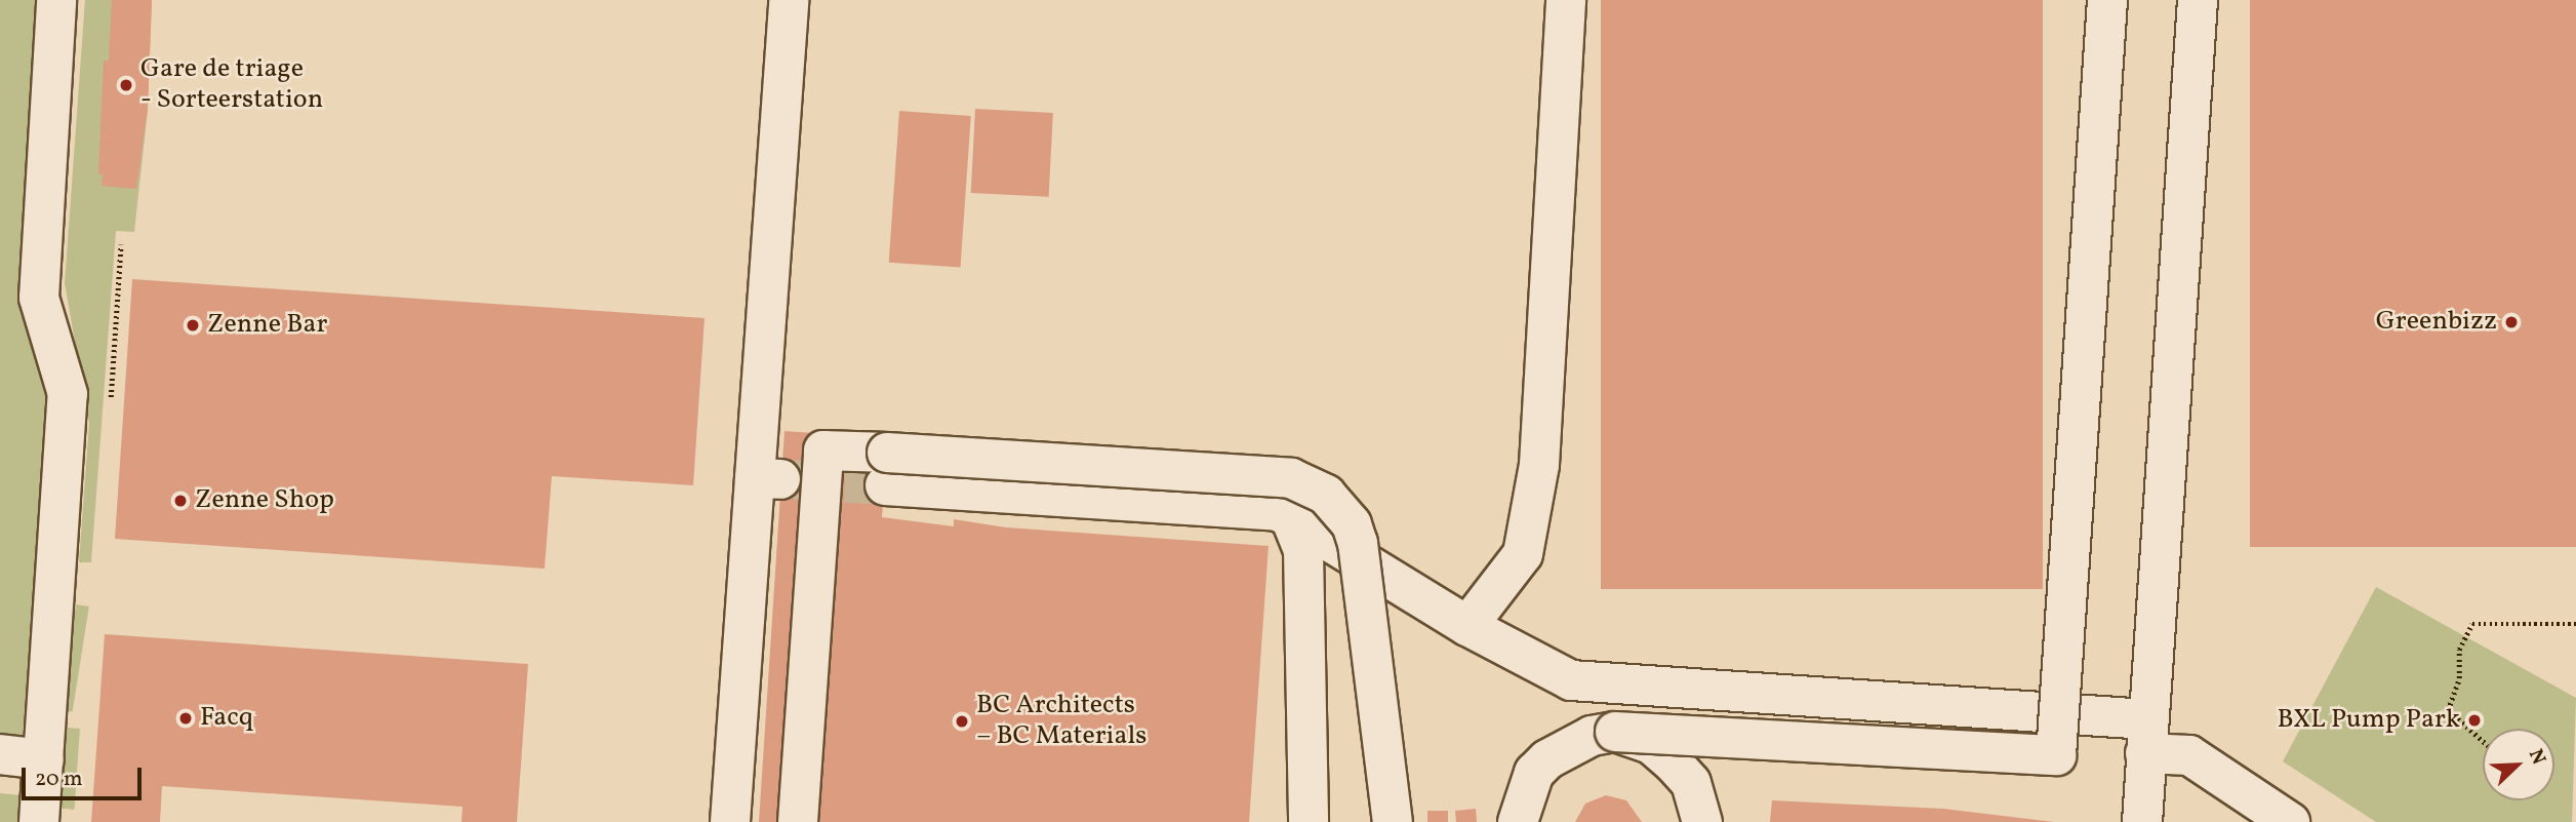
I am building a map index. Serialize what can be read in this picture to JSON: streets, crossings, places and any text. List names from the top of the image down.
{
  "places": [
    "Gare de triage - Sorteerstation",
    "Greenbizz",
    "Zenne Bar",
    "Zenne Shop",
    "Facq",
    "BXL Pump Park",
    "BC Architects – BC Materials"
  ],
  "scale_bar": "20 m",
  "north": "top right"
}
